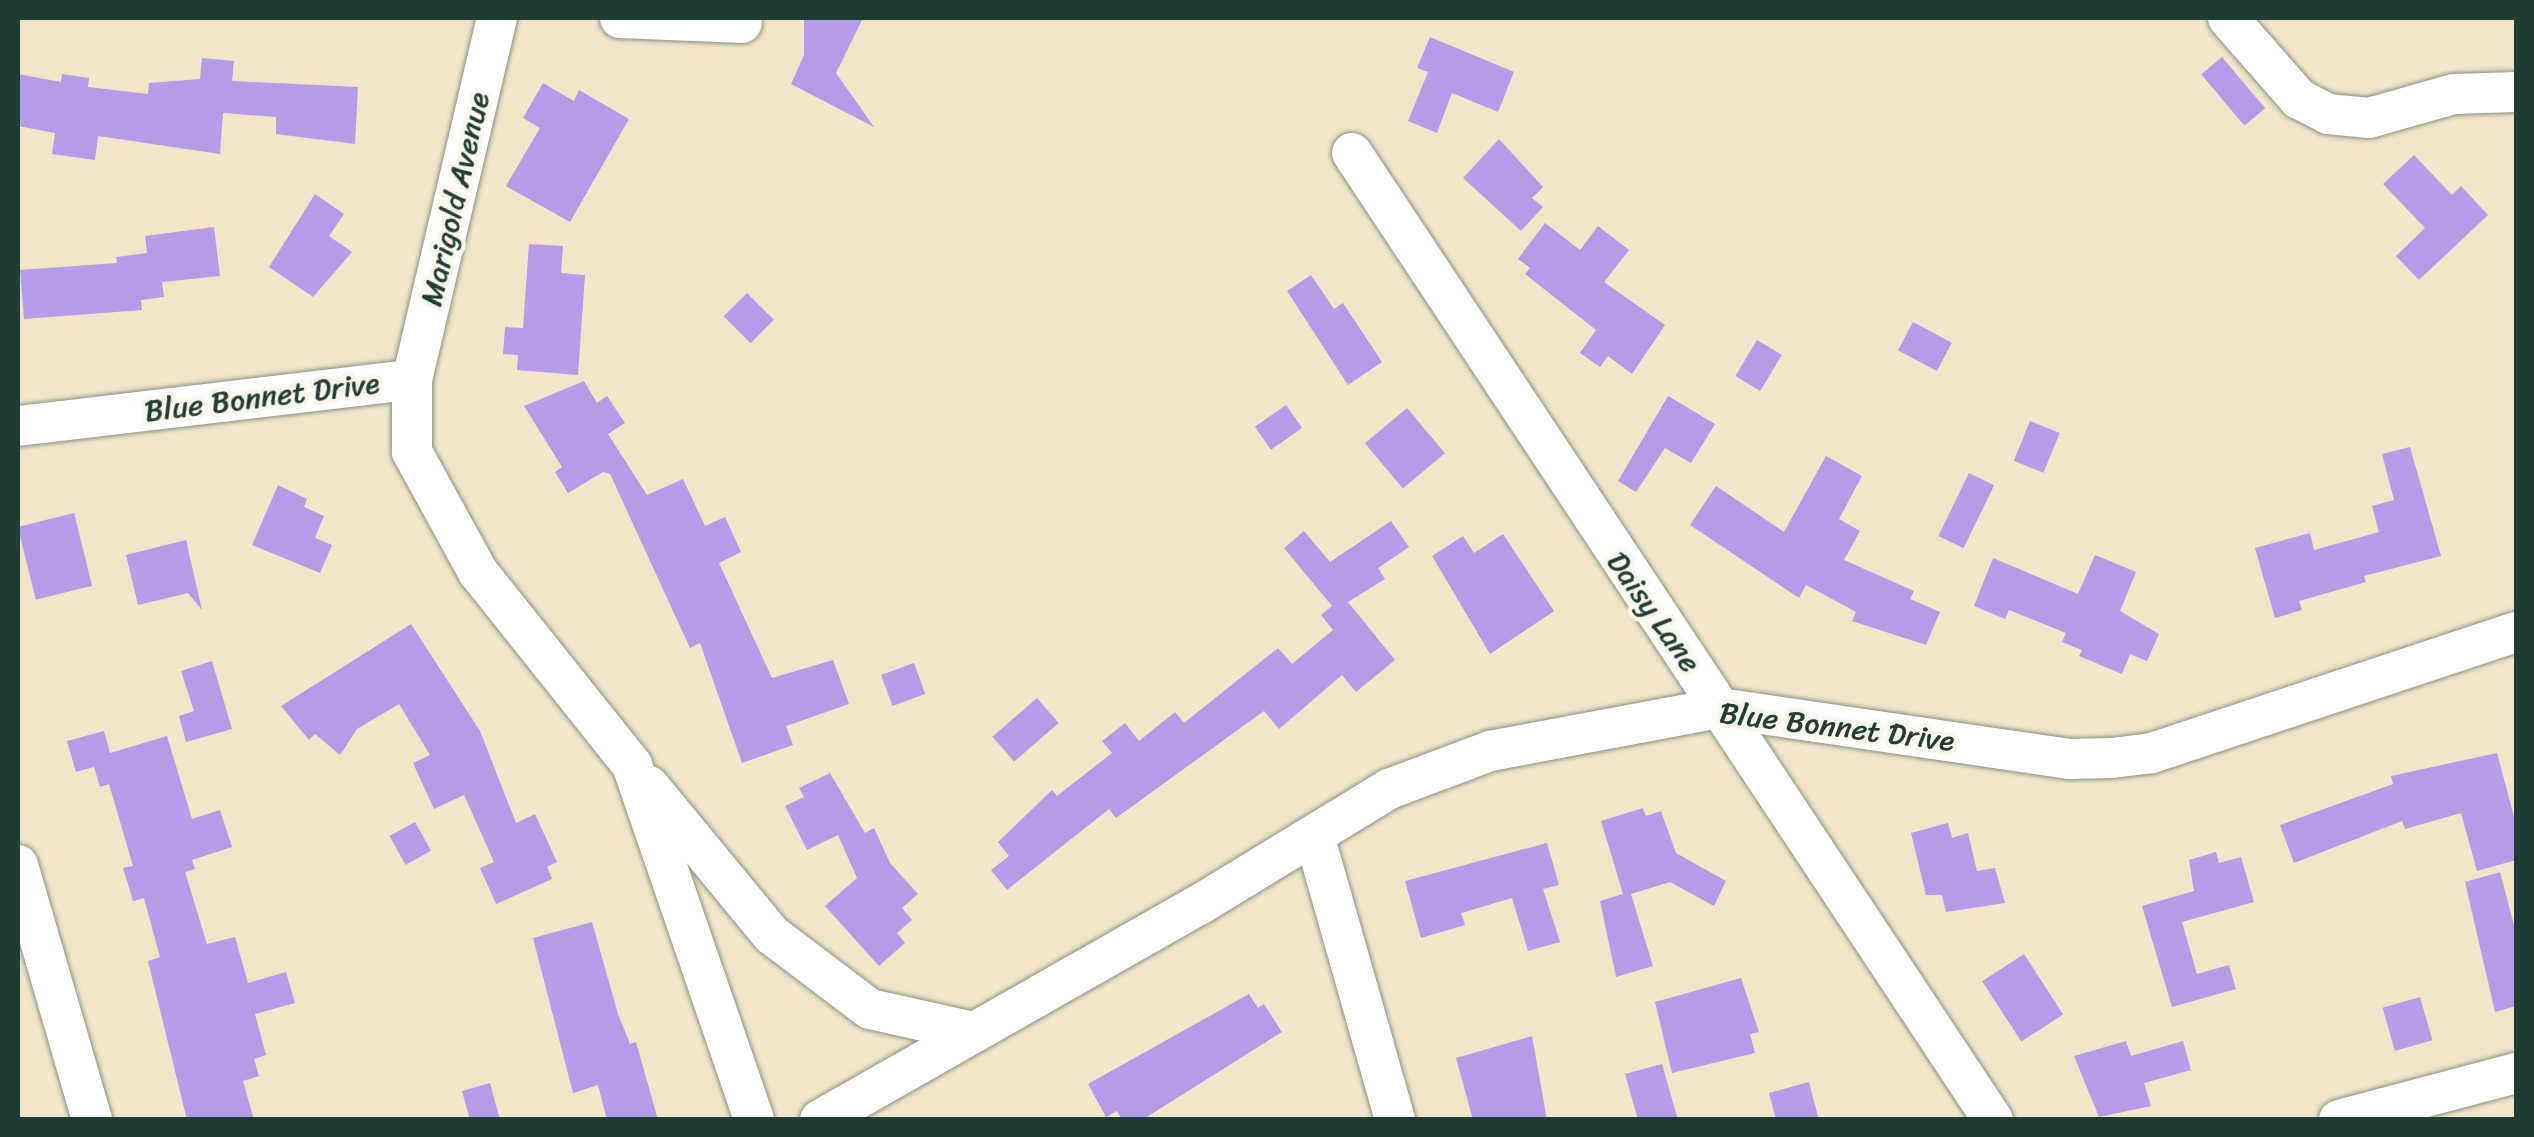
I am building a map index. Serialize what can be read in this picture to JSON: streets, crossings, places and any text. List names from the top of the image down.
{
  "streets": {
    "street": ["Marigold Avenue", "Blue Bonnet Drive", "Daisy Lane"]
  },
  "crossings": [
    ["Marigold Avenue", "Blue Bonnet Drive"],
    ["Blue Bonnet Drive", "Daisy Lane"]
  ]
}
